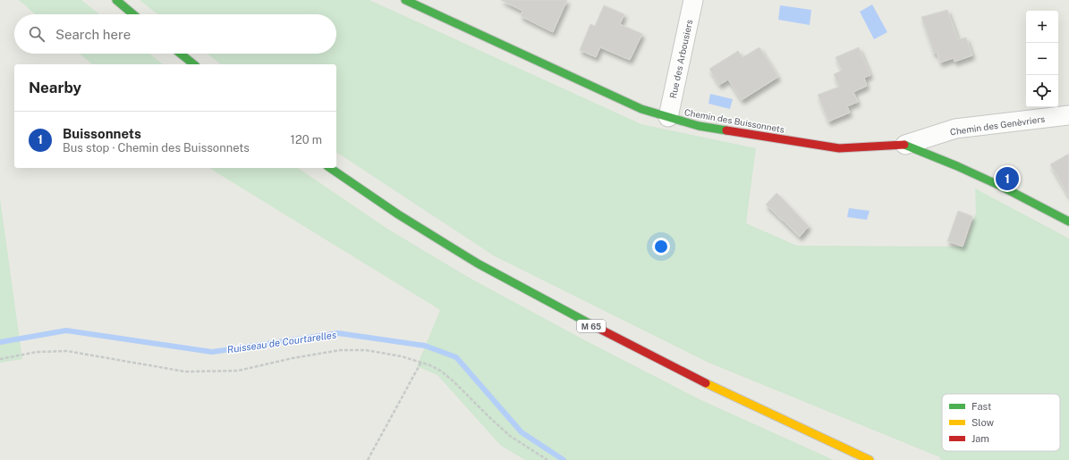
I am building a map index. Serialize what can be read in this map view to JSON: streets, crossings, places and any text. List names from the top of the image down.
{
  "streets": {
    "street": [
      "Rue des Arbousiers",
      "Chemin des Buissonnets",
      "Chemin des Genèvriers",
      "M 65"
    ]
  },
  "crossings": [
    ["Rue des Arbousiers", "Chemin des Buissonnets"],
    ["Chemin des Buissonnets", "Chemin des Genèvriers"]
  ],
  "water": ["Ruisseau de Courtarelles"],
  "legend": ["Fast", "Slow", "Jam"],
  "page": {
    "map_buttons": ["+", "−"],
    "search": "Search here",
    "heading": "Nearby",
    "list": [
      {
        "mark": "1",
        "name": "Buissonnets",
        "note": "Bus stop · Chemin des Buissonnets",
        "value": "120 m"
      }
    ],
    "pins": "1"
  }
}
